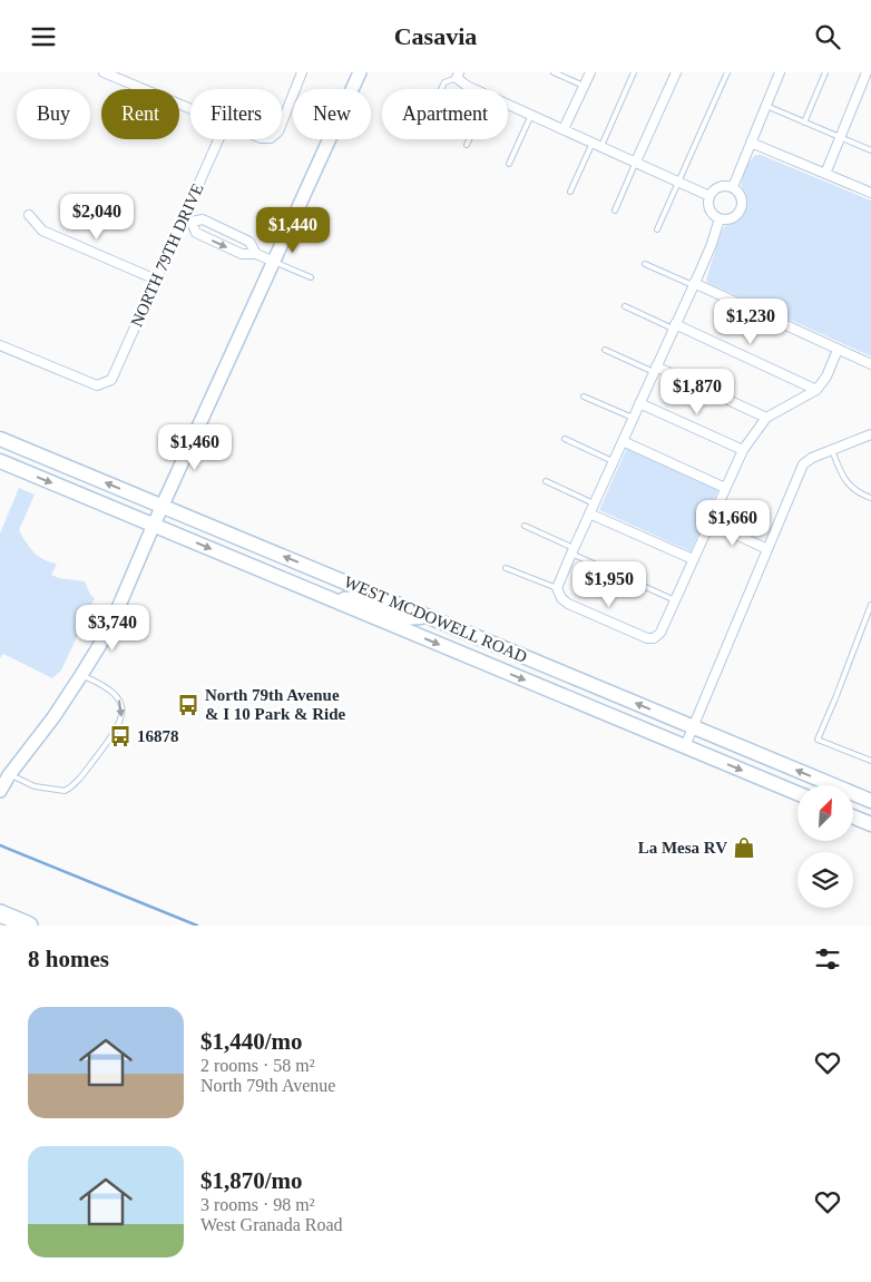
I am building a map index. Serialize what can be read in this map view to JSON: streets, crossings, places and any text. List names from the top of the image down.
{
  "streets": {
    "main road": ["WEST MCDOWELL ROAD"],
    "street": ["NORTH 79TH DRIVE"]
  },
  "places": {
    "bus stop": ["North 79th Avenue & I 10 Park & Ride", "16878"],
    "shop": ["La Mesa RV"]
  },
  "north": "top right",
  "page": {
    "header": "Casavia",
    "chip": [
      "Buy",
      "Rent",
      "Filters",
      "New",
      "Apartment"
    ],
    "price": [
      "$2,040",
      "$1,440",
      "$1,230",
      "$1,870",
      "$1,460",
      "$1,660",
      "$1,950",
      "$3,740"
    ],
    "heading": "8 homes",
    "list": [
      {
        "name": "$1,440/mo",
        "note": "2 rooms · 58 m² · North 79th Avenue"
      },
      {
        "name": "$1,870/mo",
        "note": "3 rooms · 98 m² · West Granada Road"
      }
    ]
  }
}
